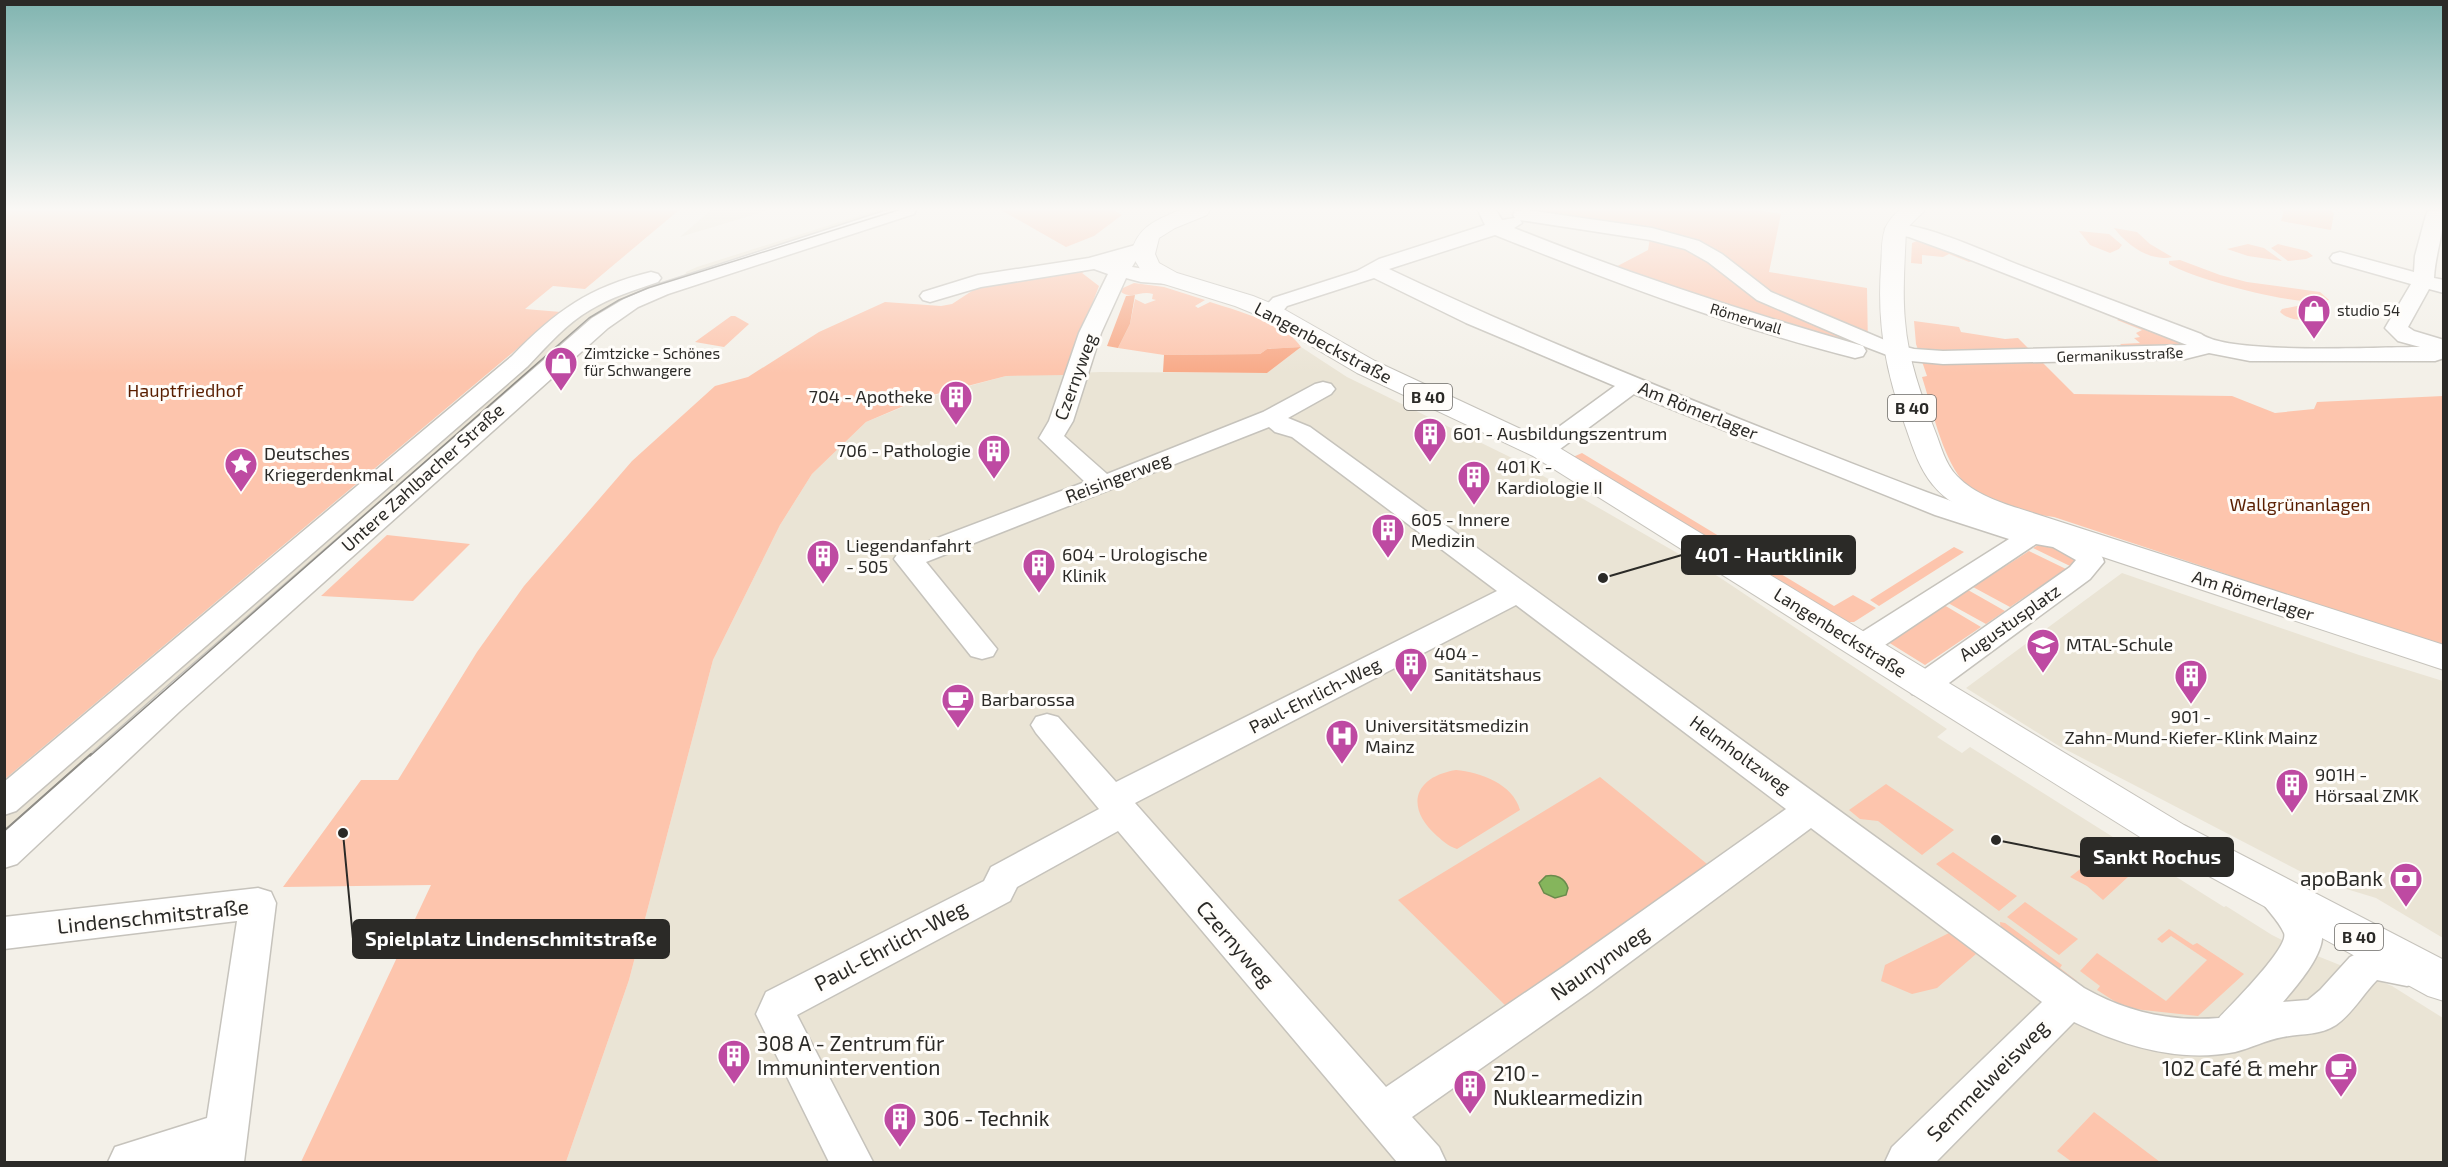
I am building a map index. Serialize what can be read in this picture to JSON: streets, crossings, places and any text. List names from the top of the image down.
{
  "streets": {
    "main road": ["Langenbeckstraße", "B 40", "Am Römerlager"],
    "street": [
      "Römerwall",
      "Germanikusstraße",
      "Czernyweg",
      "Untere Zahlbacher Straße",
      "Reisingerweg",
      "Augustusplatz",
      "Paul-Ehrlich-Weg",
      "Helmholtzweg",
      "Lindenschmitstraße",
      "Naunynweg",
      "Semmelweisweg"
    ]
  },
  "crossings": [
    ["Römerwall", "Germanikusstraße"],
    ["Römerwall", "B 40"],
    ["Langenbeckstraße", "Augustusplatz"],
    ["Langenbeckstraße", "Helmholtzweg"],
    ["Germanikusstraße", "B 40"],
    ["Czernyweg", "Reisingerweg"],
    ["Czernyweg", "Paul-Ehrlich-Weg"],
    ["Czernyweg", "Naunynweg"],
    ["B 40", "Am Römerlager"],
    ["B 40", "Augustusplatz"],
    ["Am Römerlager", "Augustusplatz"],
    ["Reisingerweg", "Helmholtzweg"],
    ["Paul-Ehrlich-Weg", "Helmholtzweg"],
    ["Helmholtzweg", "Naunynweg"],
    ["Helmholtzweg", "Semmelweisweg"]
  ],
  "parks": ["Hauptfriedhof", "Wallgrünanlagen"],
  "places": {
    "shop": ["studio 54", "Zimtzicke - Schönes für Schwangere"],
    "building": [
      "704 - Apotheke",
      "601 - Ausbildungszentrum",
      "706 - Pathologie",
      "401 K - Kardiologie II",
      "605 - Innere Medizin",
      "Liegendanfahrt - 505",
      "604 - Urologische Klinik",
      "404 - Sanitätshaus",
      "901 - Zahn-Mund-Kiefer-Klink Mainz",
      "901H - Hörsaal ZMK",
      "308 A - Zentrum für Immunintervention",
      "210 - Nuklearmedizin",
      "306 - Technik"
    ],
    "place": ["Deutsches Kriegerdenkmal"],
    "other": ["401 - Hautklinik", "Spielplatz Lindenschmitstraße", "Sankt Rochus"],
    "school or university": ["MTAL-Schule"],
    "cafe": ["Barbarossa", "102 Café & mehr"],
    "hospital": ["Universitätsmedizin Mainz"],
    "bank": ["apoBank"]
  }
}
